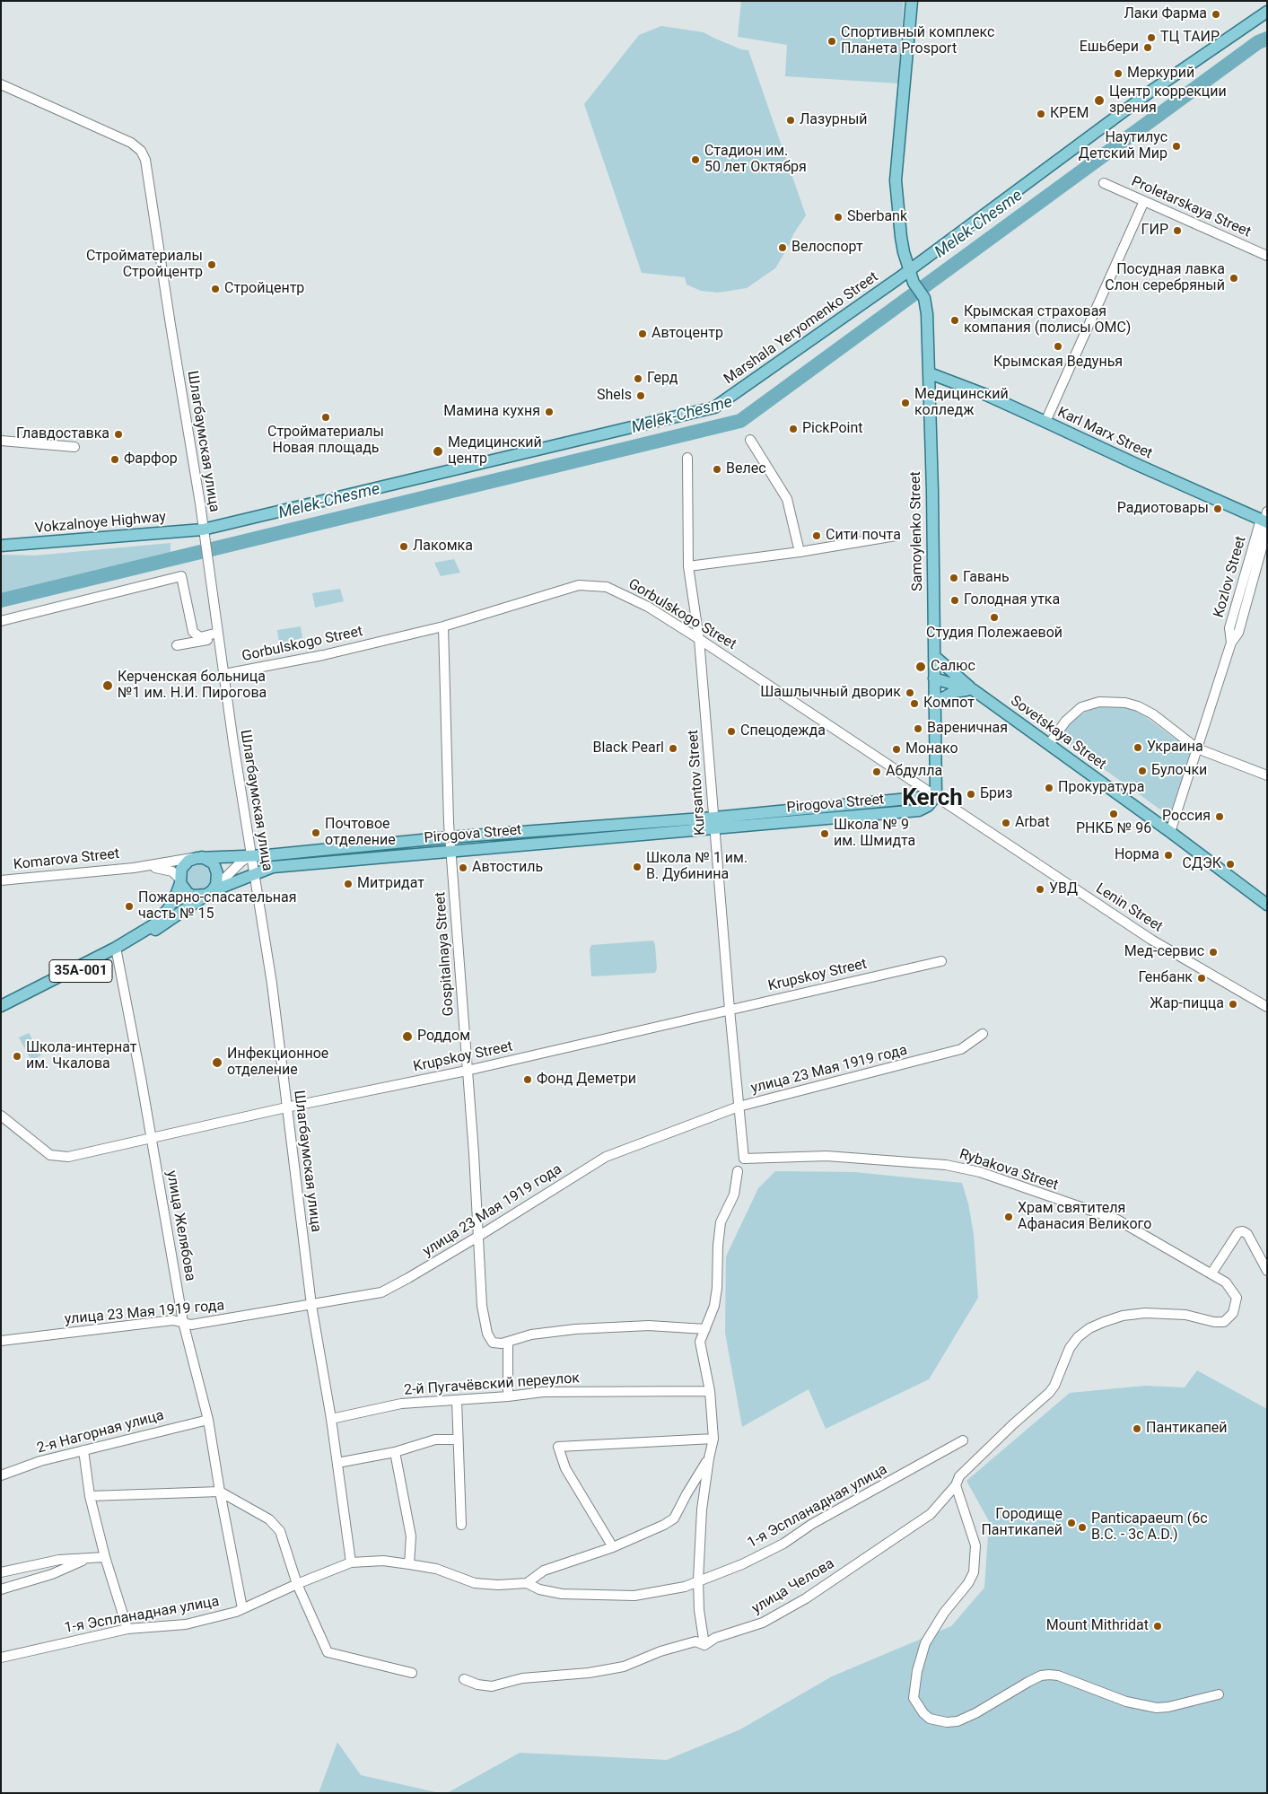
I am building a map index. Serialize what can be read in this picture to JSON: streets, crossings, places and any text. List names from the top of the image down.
{
  "streets": {
    "main road": [
      "Marshala Yeryomenko Street",
      "Karl Marx Street",
      "Vokzalnoye Highway",
      "Samoylenko Street",
      "Sovetskaya Street",
      "Pirogova Street",
      "Komarova Street",
      "35А-001"
    ],
    "street": [
      "Proletarskaya Street",
      "Шлагбаумская улица",
      "Kozlov Street",
      "Gorbulskogo Street",
      "Kursantov Street",
      "Lenin Street",
      "Gospitalnaya Street",
      "Krupskoy Street",
      "улица 23 Мая 1919 года",
      "Rybakova Street",
      "улица Желябова",
      "2-й Пугачёвский переулок",
      "2-я Нагорная улица",
      "1-я Эспланадная улица",
      "улица Челова"
    ]
  },
  "crossings": [
    ["Marshala Yeryomenko Street", "Шлагбаумская улица"],
    ["Marshala Yeryomenko Street", "Vokzalnoye Highway"],
    ["Marshala Yeryomenko Street", "Samoylenko Street"],
    ["Karl Marx Street", "Samoylenko Street"],
    ["Karl Marx Street", "Kozlov Street"],
    ["Шлагбаумская улица", "Vokzalnoye Highway"],
    ["Шлагбаумская улица", "Gorbulskogo Street"],
    ["Шлагбаумская улица", "Pirogova Street"],
    ["Шлагбаумская улица", "Komarova Street"],
    ["Шлагбаумская улица", "Krupskoy Street"],
    ["Шлагбаумская улица", "улица 23 Мая 1919 года"],
    ["Шлагбаумская улица", "2-й Пугачёвский переулок"],
    ["Шлагбаумская улица", "1-я Эспланадная улица"],
    ["Samoylenko Street", "Gorbulskogo Street"],
    ["Samoylenko Street", "Sovetskaya Street"],
    ["Samoylenko Street", "Pirogova Street"],
    ["Samoylenko Street", "Lenin Street"],
    ["Kozlov Street", "Sovetskaya Street"],
    ["Gorbulskogo Street", "Kursantov Street"],
    ["Gorbulskogo Street", "Pirogova Street"],
    ["Gorbulskogo Street", "Lenin Street"],
    ["Gorbulskogo Street", "Gospitalnaya Street"],
    ["Kursantov Street", "Pirogova Street"],
    ["Kursantov Street", "Krupskoy Street"],
    ["Kursantov Street", "улица 23 Мая 1919 года"],
    ["Kursantov Street", "Rybakova Street"],
    ["Pirogova Street", "Komarova Street"],
    ["Pirogova Street", "Lenin Street"],
    ["Pirogova Street", "Gospitalnaya Street"],
    ["Gospitalnaya Street", "Krupskoy Street"],
    ["Gospitalnaya Street", "улица 23 Мая 1919 года"],
    ["35А-001", "улица Желябова"],
    ["Krupskoy Street", "улица Желябова"],
    ["улица 23 Мая 1919 года", "улица Желябова"],
    ["Rybakova Street", "улица Челова"],
    ["улица Желябова", "2-я Нагорная улица"],
    ["улица Желябова", "1-я Эспланадная улица"]
  ],
  "districts": ["Kerch"],
  "water": ["Melek-Chesme"],
  "places": [
    "Лаки Фарма",
    "ТЦ ТАИР",
    "Спортивный комплекс Планета Prosport",
    "Ешьбери",
    "Меркурий",
    "Центр коррекции зрения",
    "КРЕМ",
    "Лазурный",
    "Наутилус Детский Мир",
    "Стадион им. 50 лет Октября",
    "Sberbank",
    "ГИР",
    "Велоспорт",
    "Стройматериалы Стройцентр",
    "Посудная лавка Слон серебряный",
    "Стройцентр",
    "Крымская страховая компания (полисы ОМС)",
    "Автоцентр",
    "Крымская Ведунья",
    "Герд",
    "Shels",
    "Медицинский колледж",
    "Мамина кухня",
    "Стройматериалы Новая площадь",
    "PickPoint",
    "Главдоставка",
    "Медицинский центр",
    "Фарфор",
    "Велес",
    "Радиотовары",
    "Сити почта",
    "Лакомка",
    "Гавань",
    "Голодная утка",
    "Студия Полежаевой",
    "Салюс",
    "Керченская больница №1 им. Н.И. Пирогова",
    "Шашлычный дворик",
    "Компот",
    "Вареничная",
    "Спецодежда",
    "Украина",
    "Black Pearl",
    "Монако",
    "Булочки",
    "Абдулла",
    "Прокуратура",
    "Бриз",
    "РНКБ № 96",
    "Россия",
    "Arbat",
    "Почтовое отделение",
    "Школа № 9 им. Шмидта",
    "Норма",
    "СДЭК",
    "Школа № 1 им. В. Дубинина",
    "Автостиль",
    "Митридат",
    "УВД",
    "Пожарно-спасательная часть № 15",
    "Мед-сервис",
    "Генбанк",
    "Жар-пицца",
    "Роддом",
    "Школа-интернат им. Чкалова",
    "Инфекционное отделение",
    "Фонд Деметри",
    "Храм святителя Афанасия Великого",
    "Пантикапей",
    "Городище Пантикапей",
    "Panticapaeum (6c B.C. - 3c A.D.)",
    "Mount Mithridat"
  ]
}
